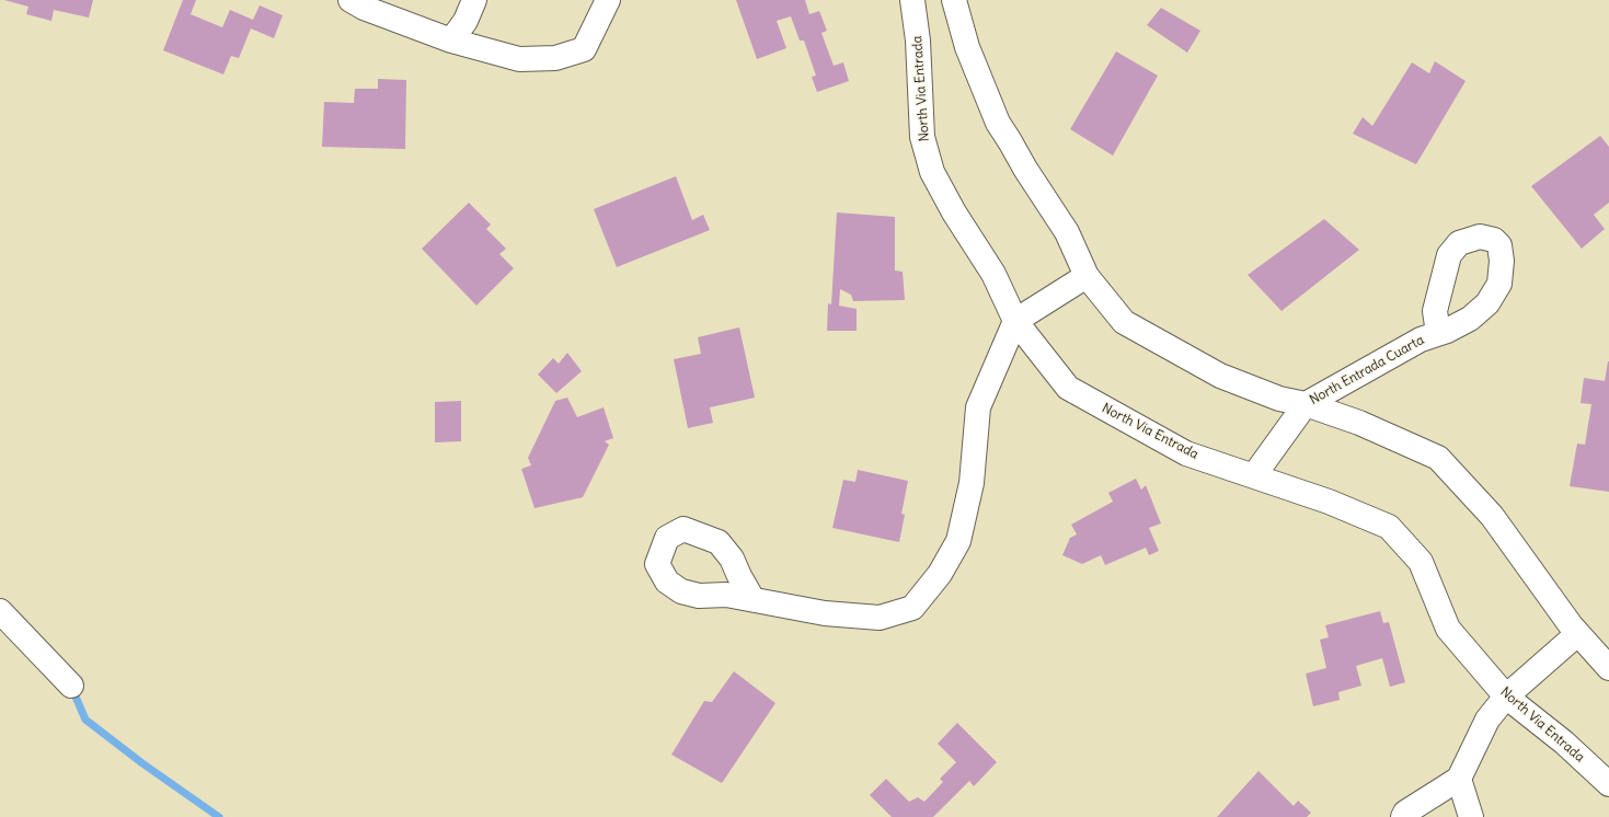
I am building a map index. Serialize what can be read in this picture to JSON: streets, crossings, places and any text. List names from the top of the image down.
{
  "streets": {
    "street": ["North Via Entrada", "North Entrada Cuarta"]
  },
  "crossings": [
    ["North Via Entrada", "North Entrada Cuarta"]
  ]
}
